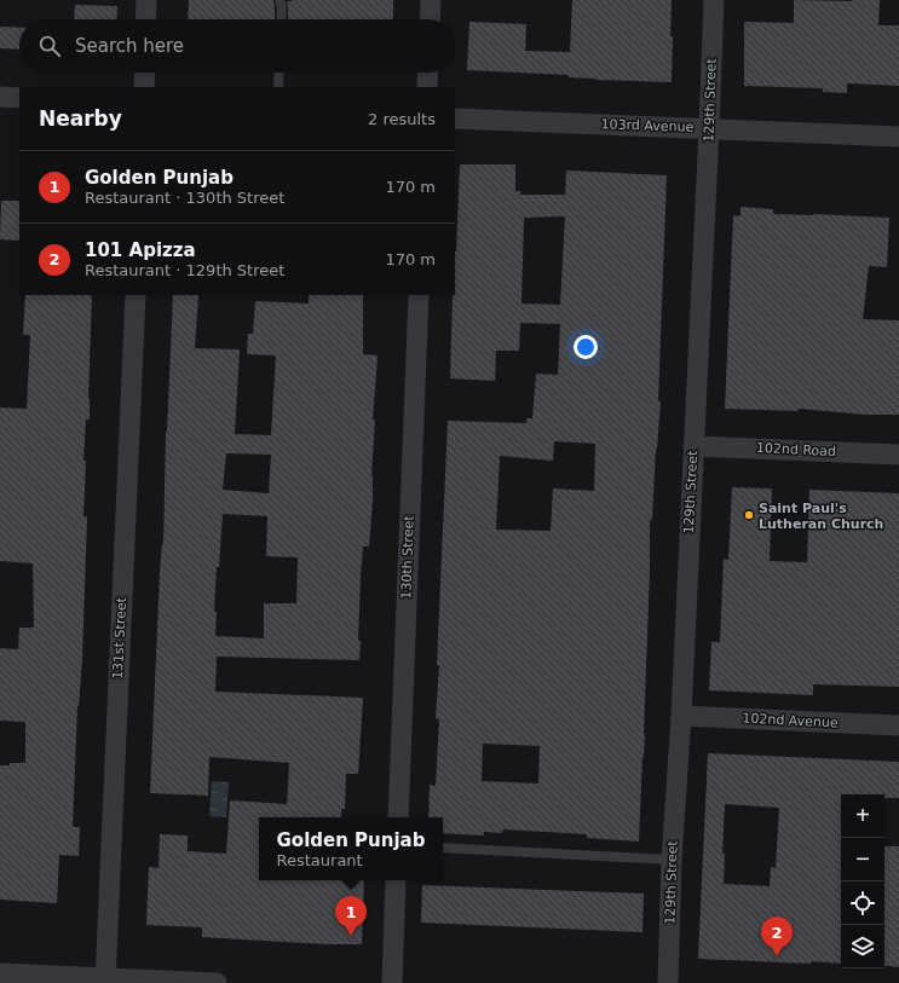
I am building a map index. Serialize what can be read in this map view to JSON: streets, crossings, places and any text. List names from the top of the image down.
{
  "streets": {
    "street": [
      "129th Street",
      "103rd Avenue",
      "102nd Road",
      "130th Street",
      "131st Street",
      "102nd Avenue"
    ]
  },
  "crossings": [
    ["129th Street", "103rd Avenue"],
    ["129th Street", "102nd Road"],
    ["129th Street", "102nd Avenue"]
  ],
  "places": ["Saint Paul's Lutheran Church"],
  "page": {
    "search": "Search here",
    "heading": ["Nearby", "2 results"],
    "list": [
      {
        "mark": "1",
        "name": "Golden Punjab",
        "note": "Restaurant · 130th Street",
        "value": "170 m"
      },
      {
        "mark": "2",
        "name": "101 Apizza",
        "note": "Restaurant · 129th Street",
        "value": "170 m"
      }
    ],
    "map_buttons": ["+", "−"],
    "popup": ["Golden Punjab", "Restaurant"],
    "pins": ["1", "2"]
  }
}
